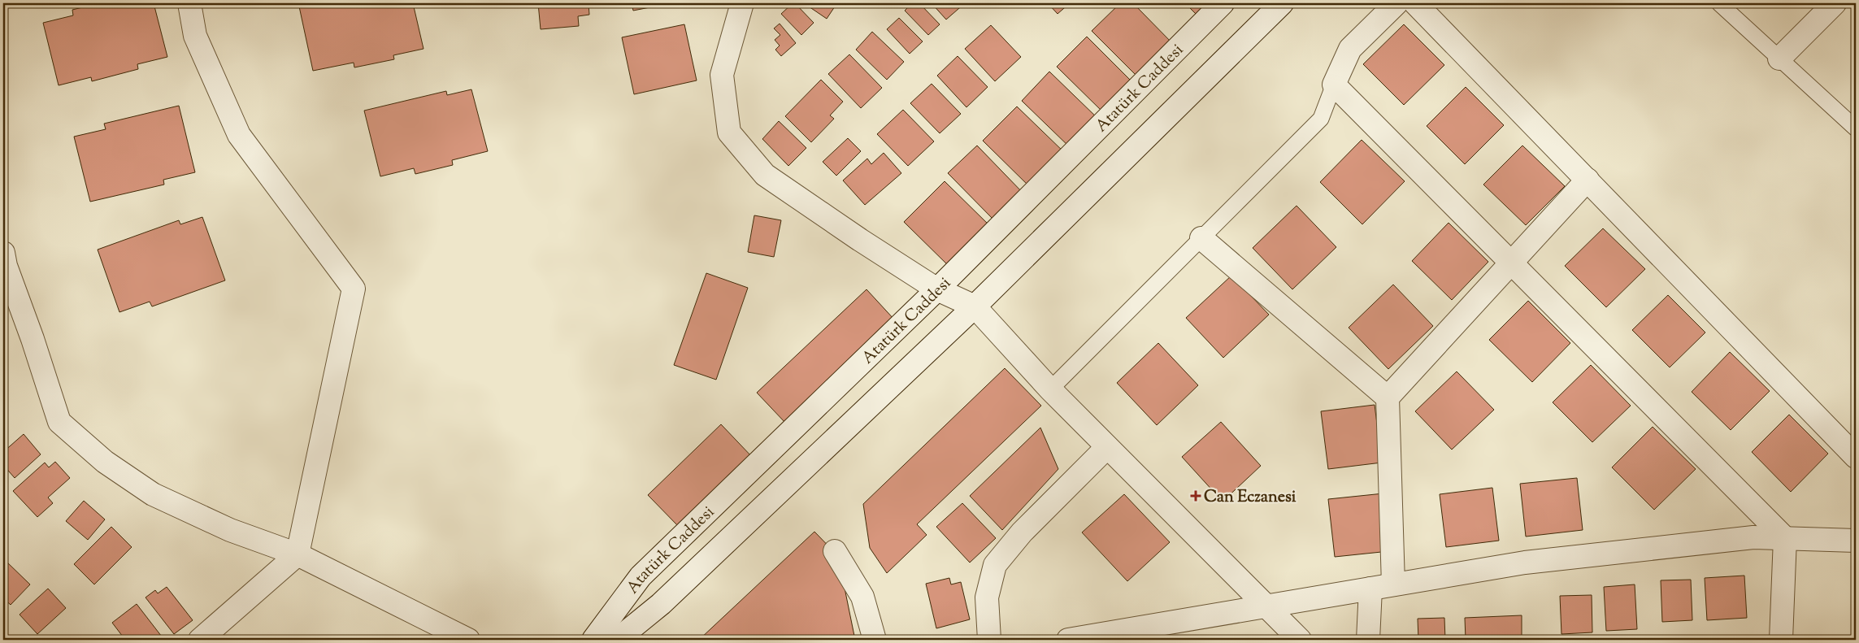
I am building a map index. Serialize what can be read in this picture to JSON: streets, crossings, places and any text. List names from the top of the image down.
{
  "streets": {
    "street": ["Atatürk Caddesi"]
  },
  "places": {
    "health": ["Can Eczanesi"]
  }
}
